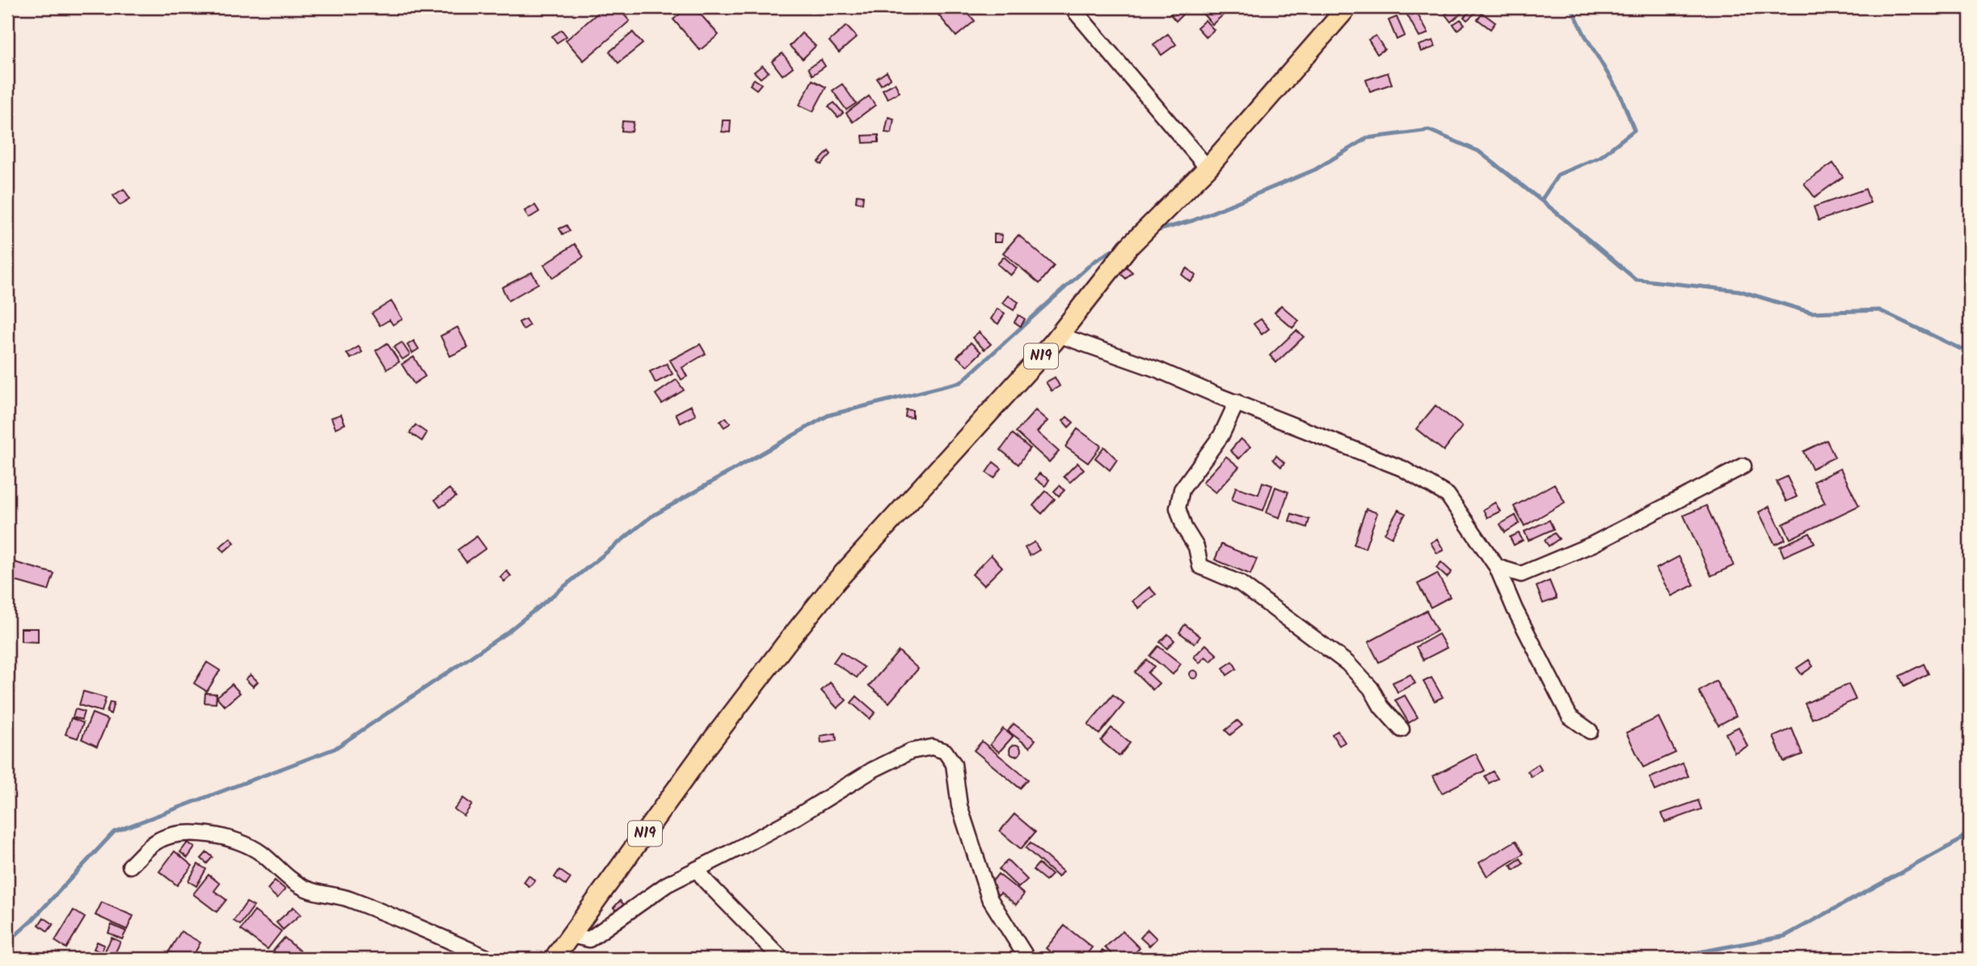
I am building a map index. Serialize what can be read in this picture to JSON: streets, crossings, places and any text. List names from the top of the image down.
{
  "streets": {
    "main road": ["N19"]
  }
}
